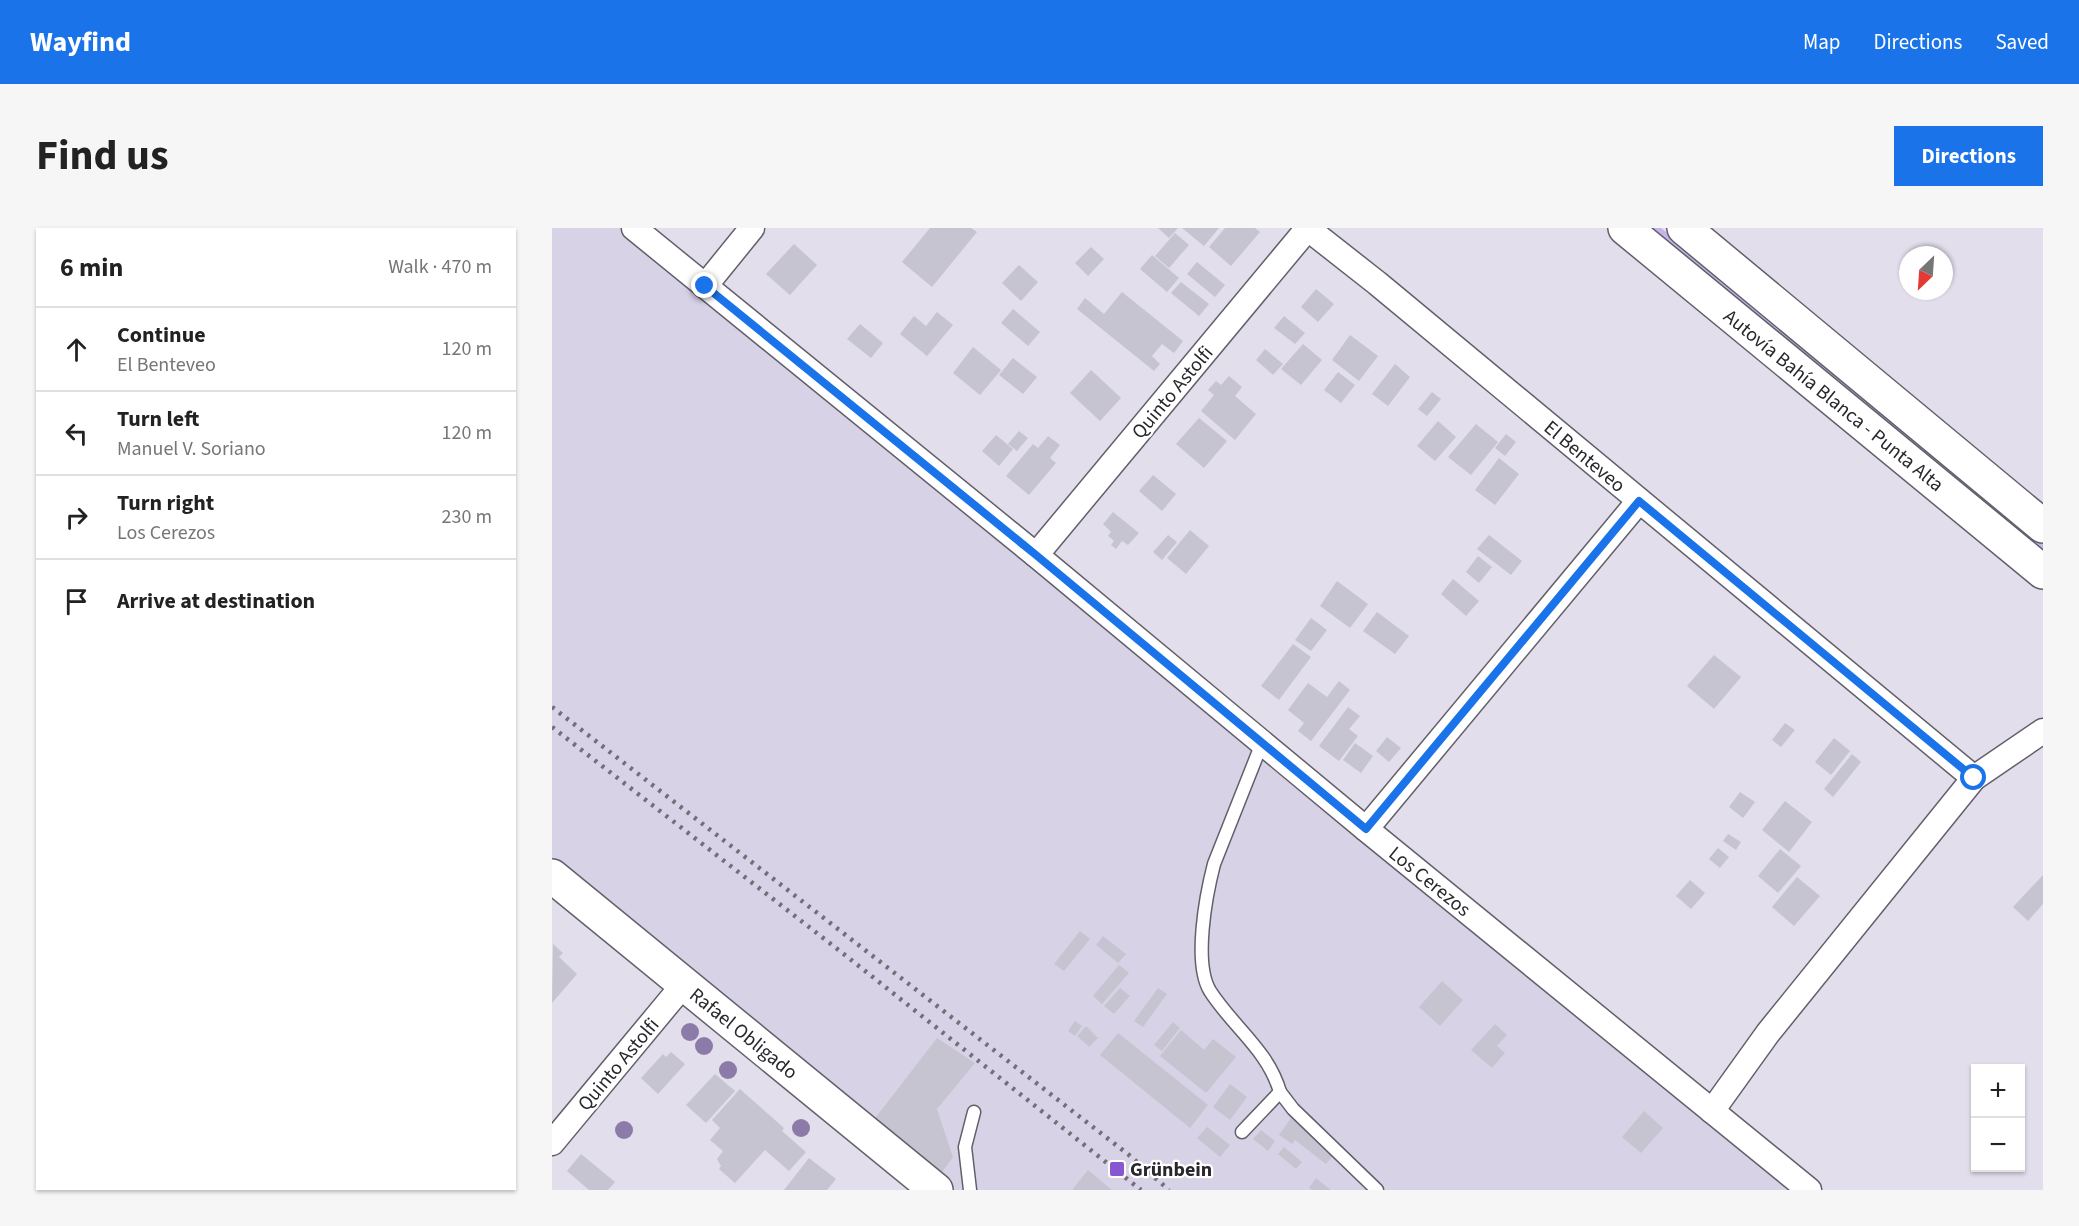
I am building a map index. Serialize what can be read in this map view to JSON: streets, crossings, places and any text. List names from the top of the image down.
{
  "streets": {
    "main road": ["Autovía Bahía Blanca - Punta Alta", "Rafael Obligado"],
    "street": ["Quinto Astolfi", "El Benteveo", "Los Cerezos"]
  },
  "crossings": [
    ["Quinto Astolfi", "El Benteveo"],
    ["Quinto Astolfi", "Los Cerezos"],
    ["Quinto Astolfi", "Rafael Obligado"]
  ],
  "places": {
    "transit": ["Grünbein"]
  },
  "north": "bottom left",
  "page": {
    "header": "Wayfind",
    "nav": ["Map", "Directions", "Saved"],
    "title": "Find us",
    "buttons": "Directions",
    "heading": ["6 min", "Walk · 470 m"],
    "list": [
      ["Continue", "El Benteveo", "120 m"],
      ["Turn left", "Manuel V. Soriano", "120 m"],
      ["Turn right", "Los Cerezos", "230 m"],
      "Arrive at destination"
    ],
    "map_buttons": ["+", "−"]
  }
}
